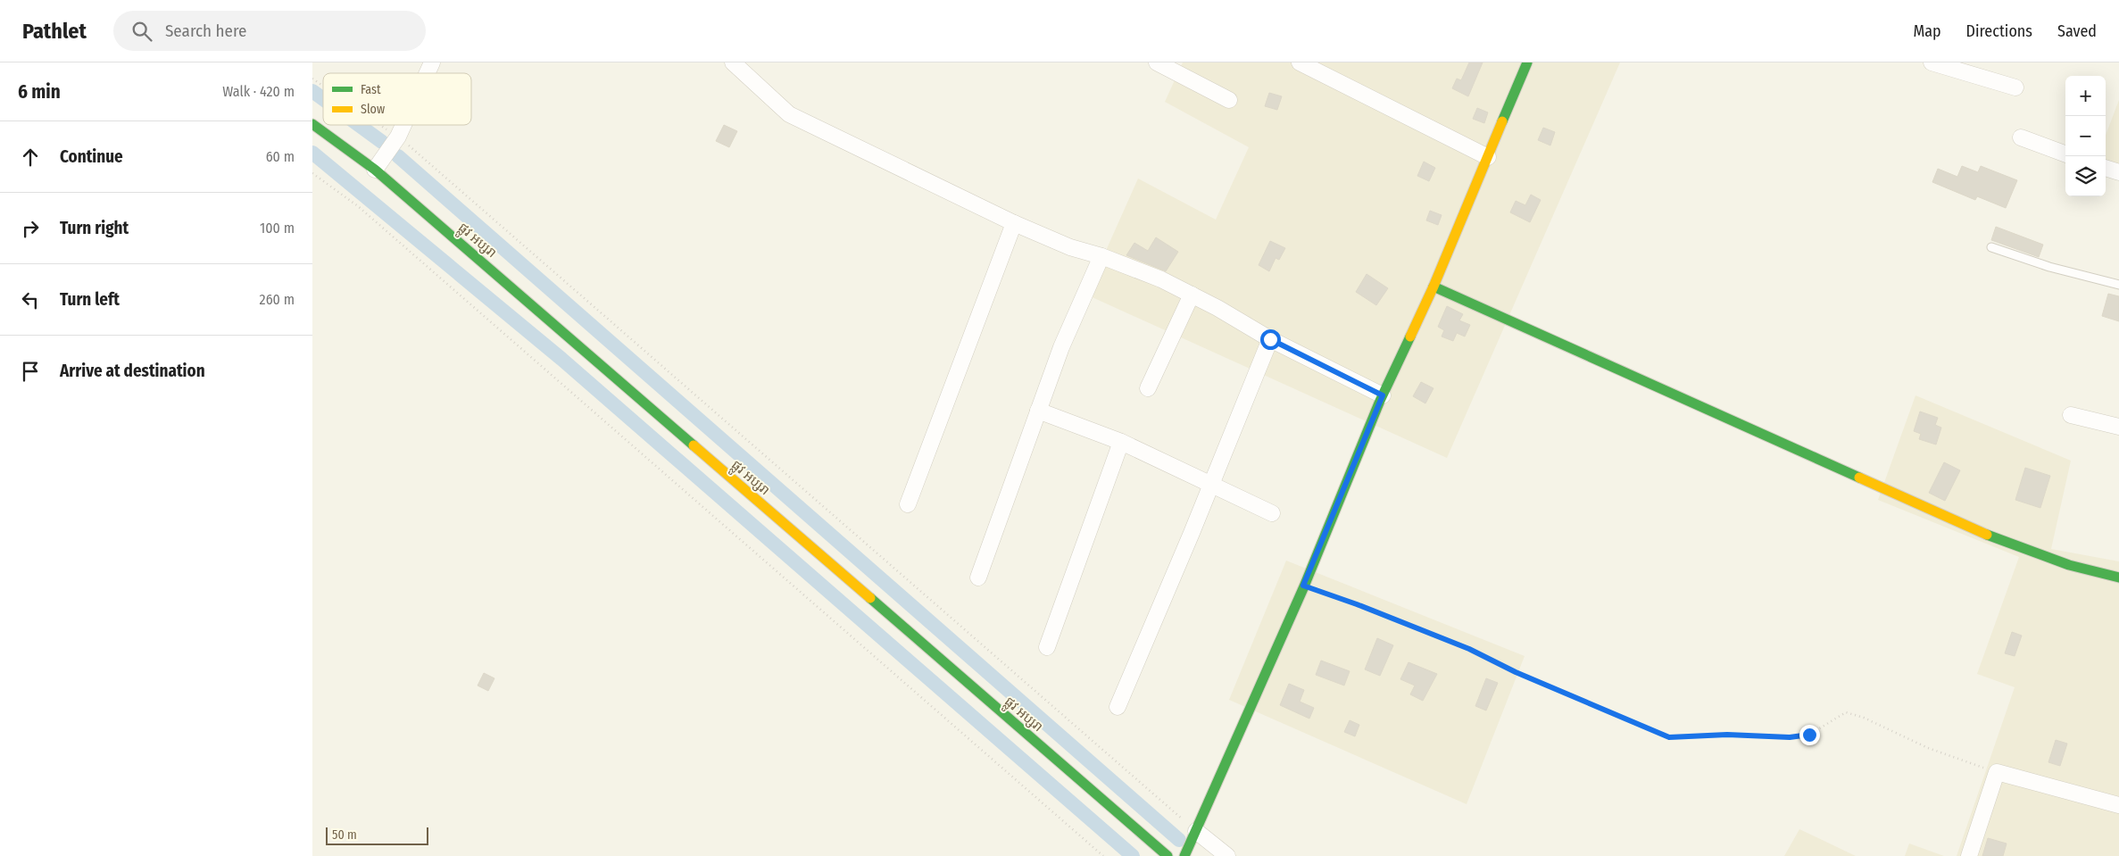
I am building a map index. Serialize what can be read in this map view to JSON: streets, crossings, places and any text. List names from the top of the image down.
{
  "streets": {
    "street": ["ផ្លូវ អប្សរា"]
  },
  "legend": ["Fast", "Slow"],
  "scale_bar": "50 m",
  "page": {
    "header": "Pathlet",
    "search": "Search here",
    "nav": ["Map", "Directions", "Saved"],
    "heading": ["6 min", "Walk · 420 m"],
    "map_buttons": ["+", "−"],
    "list": [
      ["Continue", "60 m"],
      ["Turn right", "100 m"],
      ["Turn left", "260 m"],
      "Arrive at destination"
    ],
    "scale": "50 m"
  }
}
